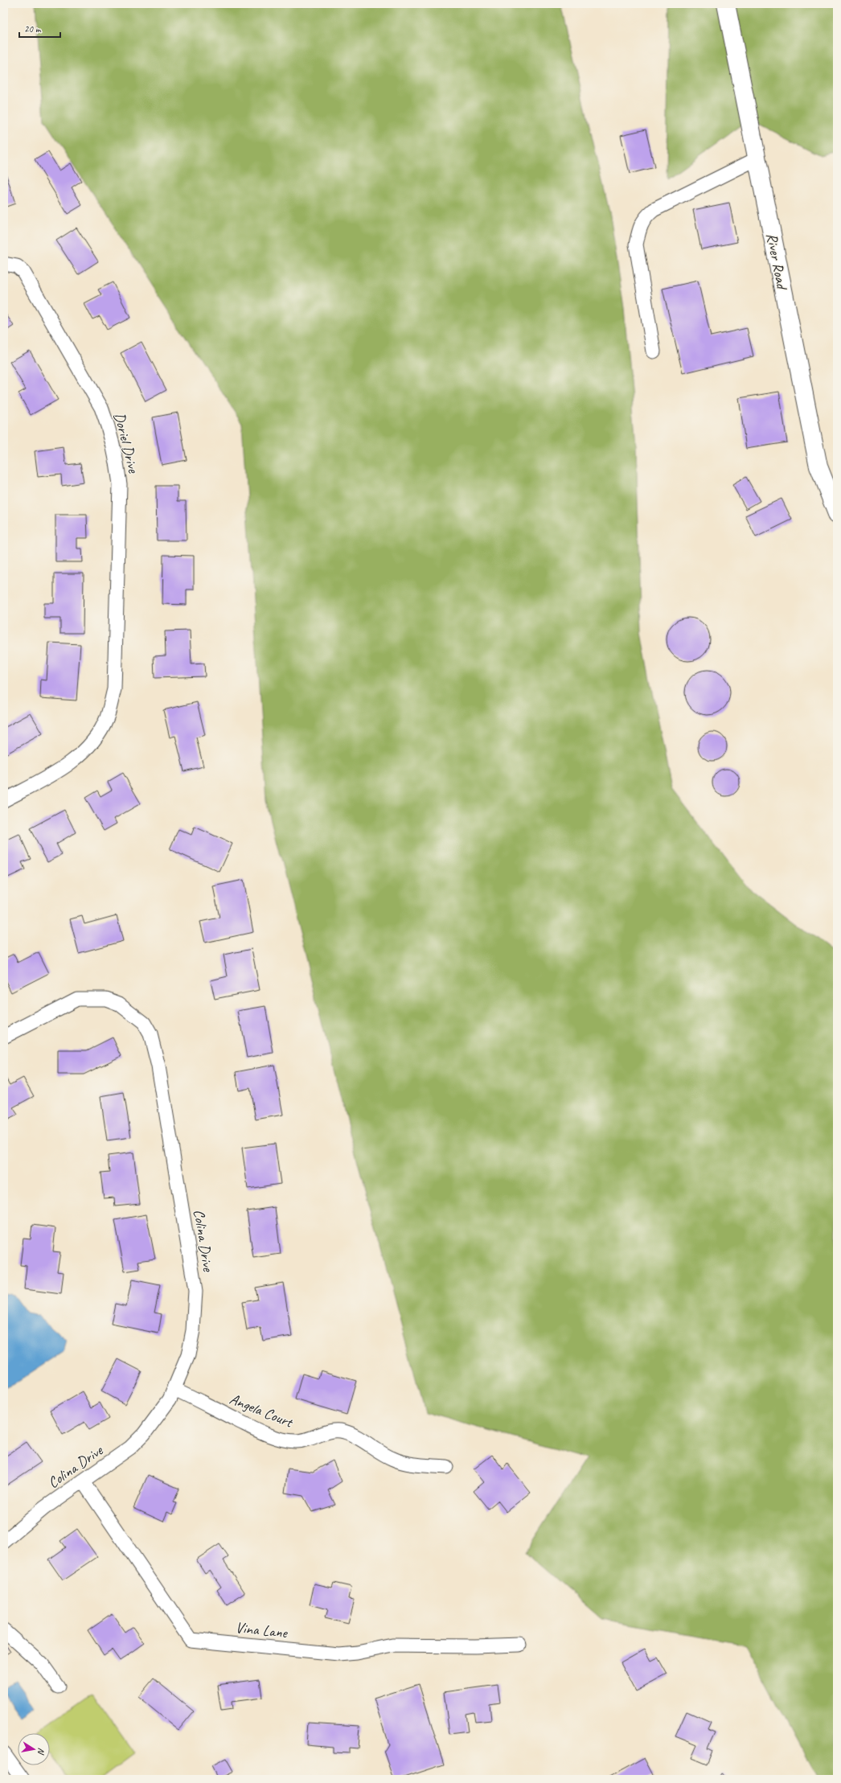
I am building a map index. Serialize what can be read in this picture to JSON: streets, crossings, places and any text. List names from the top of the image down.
{
  "streets": {
    "main road": ["River Road"],
    "street": [
      "Doriel Drive",
      "Colina Drive",
      "Angela Court",
      "Vina Lane"
    ]
  },
  "crossings": [
    ["Colina Drive", "Angela Court"],
    ["Colina Drive", "Vina Lane"]
  ],
  "scale_bar": "20 m",
  "north": "right"
}
